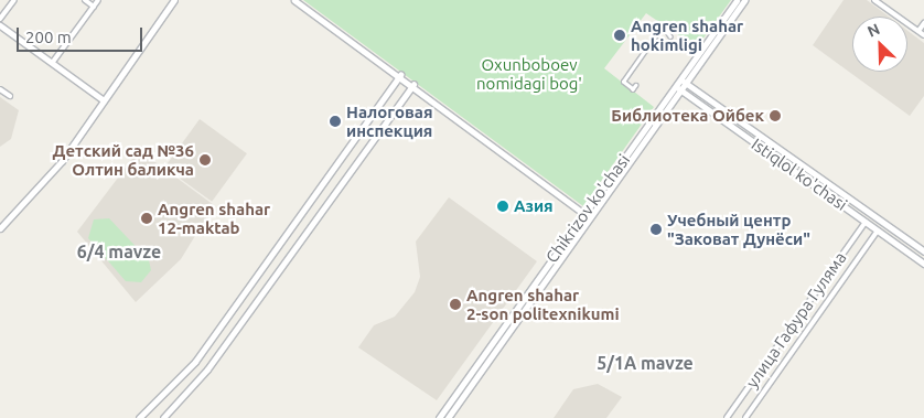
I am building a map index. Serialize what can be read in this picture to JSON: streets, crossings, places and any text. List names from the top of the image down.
{
  "streets": {
    "main road": ["Istiqlol ko'chasi", "Chikrizov ko'chasi"],
    "street": ["улица Гафура Гуляма"]
  },
  "crossings": [
    ["Istiqlol ko'chasi", "Chikrizov ko'chasi"],
    ["Istiqlol ko'chasi", "улица Гафура Гуляма"]
  ],
  "districts": ["6/4 mavze", "5/1A mavze"],
  "parks": ["Oxunboboev nomidagi bog'"],
  "places": [
    "Angren shahar hokimligi",
    "Библиотека Ойбек",
    "Налоговая инспекция",
    "Детский сад №36 Олтин баликча",
    "Азия",
    "Angren shahar 12-maktab",
    "Учебный центр \"Заковат Дунёси\"",
    "Angren shahar 2-son politexnikumi"
  ],
  "scale_bar": "200 m",
  "north": "top left"
}
